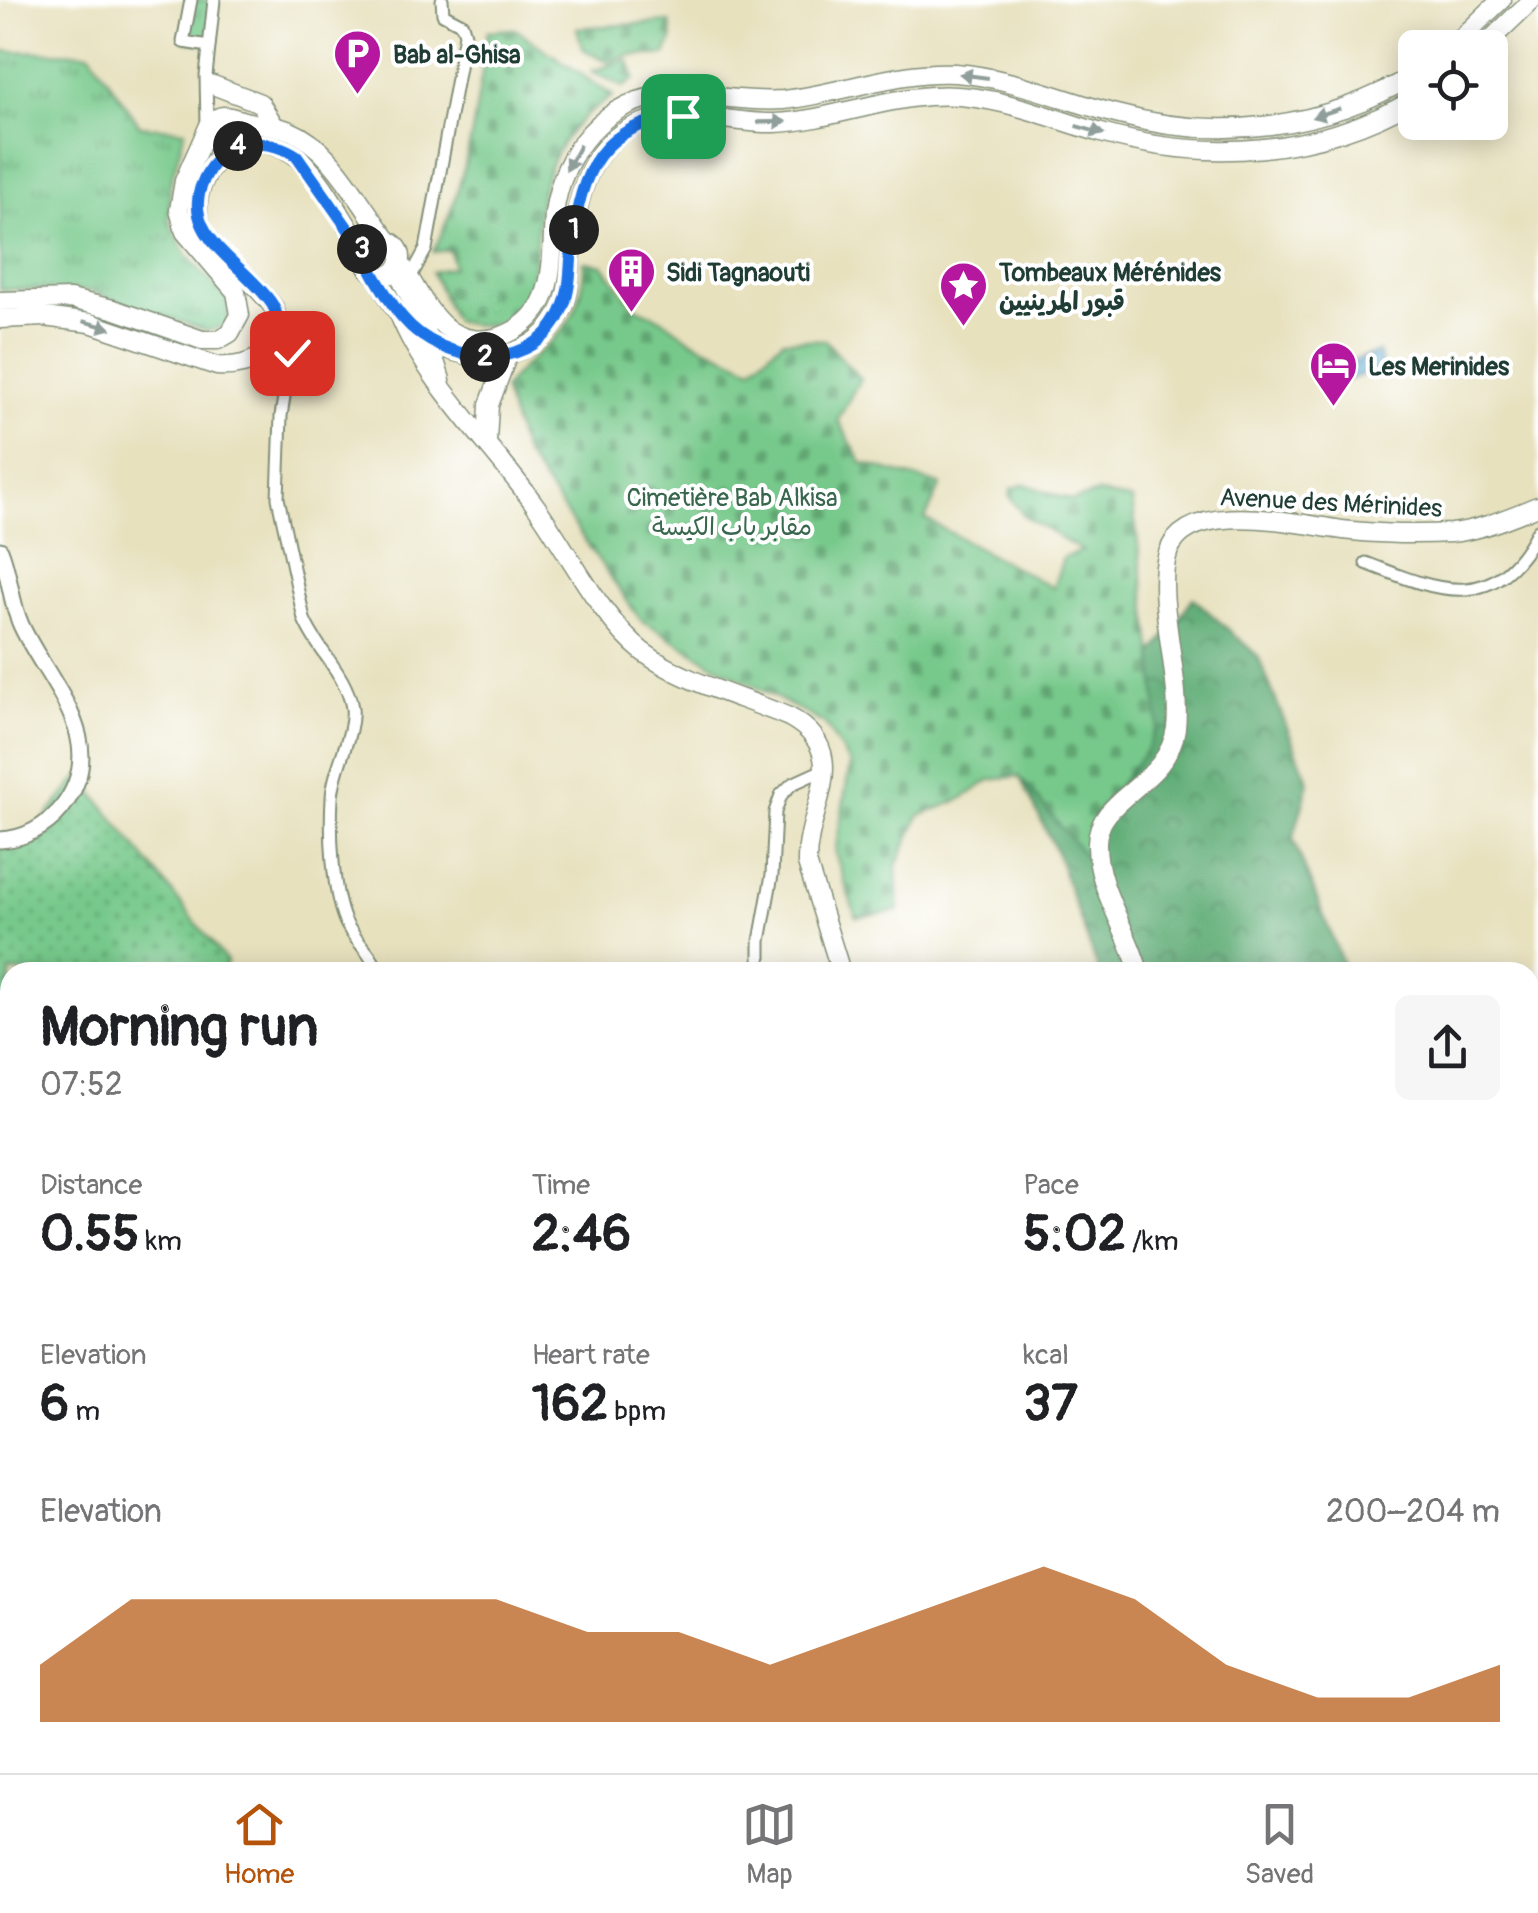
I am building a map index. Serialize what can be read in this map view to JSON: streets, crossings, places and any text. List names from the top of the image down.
{
  "streets": {
    "main road": ["Avenue des Mérinides"]
  },
  "parks": ["Cimetière Bab Alkisa مقابر باب الكيسة"],
  "places": {
    "parking": ["Bab al-Ghisa"],
    "building": ["Sidi Tagnaouti"],
    "place": ["Tombeaux Mérénides قبور المرينيين"],
    "hotel": ["Les Merinides"]
  },
  "page": {
    "pins": [
      "4",
      "1",
      "3",
      "2"
    ],
    "heading": ["Morning run", "07:52"],
    "stats": [
      ["Distance", "0.55 km"],
      ["Time", "2:46"],
      ["Pace", "5:02 /km"],
      ["Elevation", "6 m"],
      ["Heart rate", "162 bpm"],
      ["kcal", "37"]
    ],
    "chart": ["Elevation", "200–204 m"],
    "tabs": ["Home", "Map", "Saved"]
  }
}
